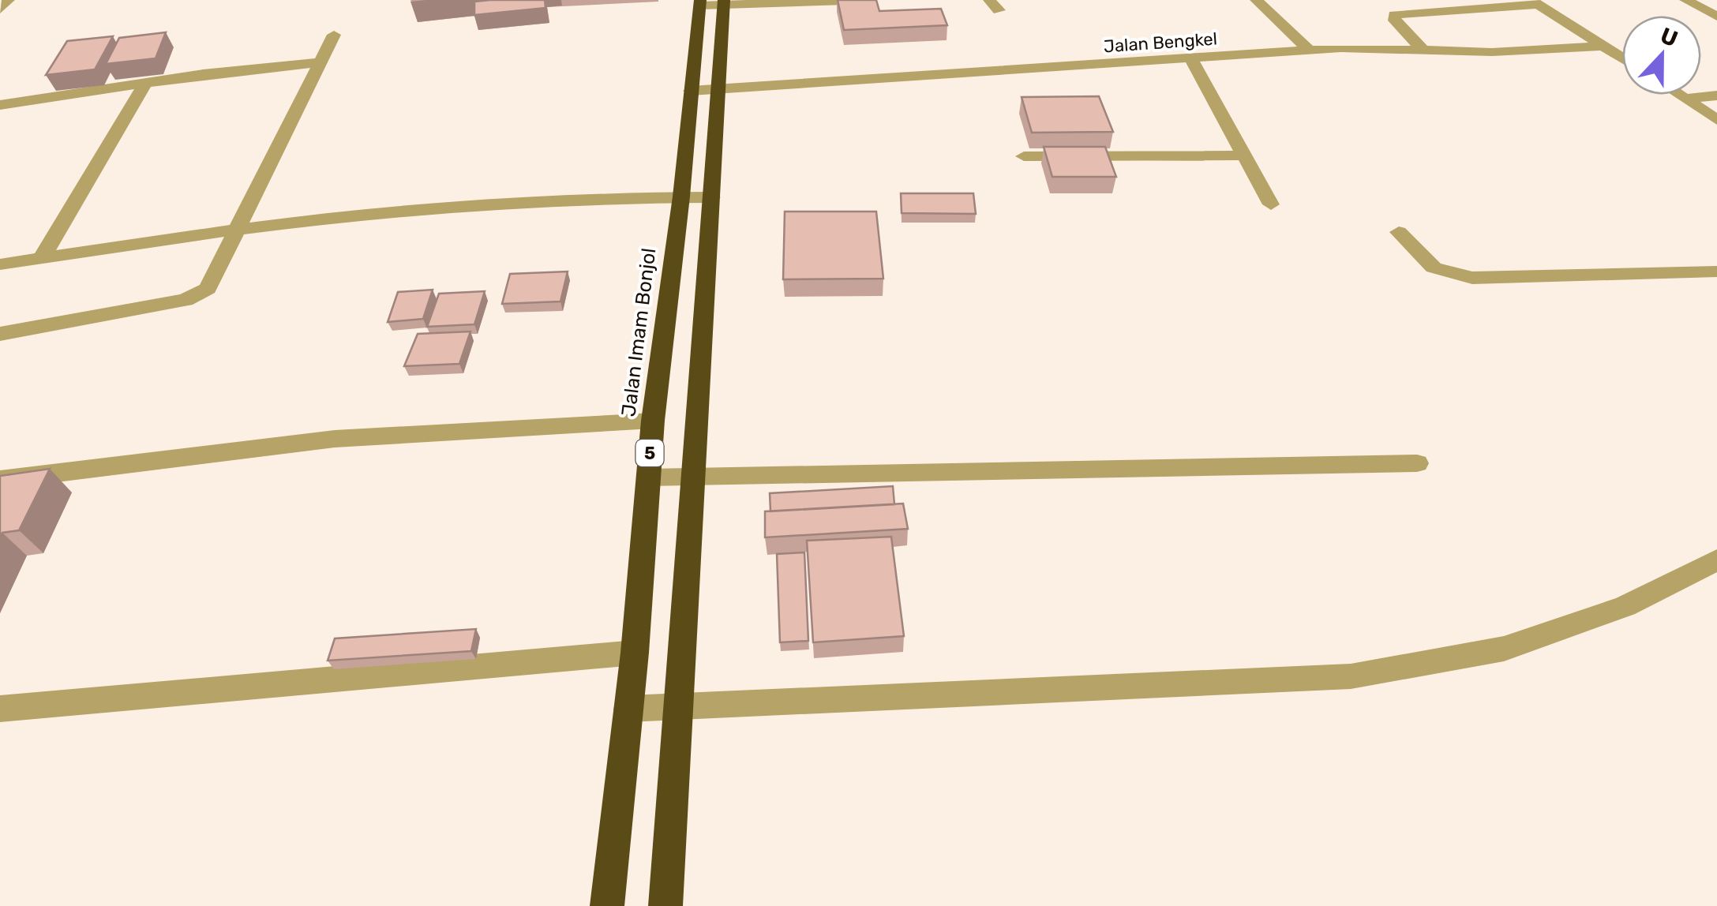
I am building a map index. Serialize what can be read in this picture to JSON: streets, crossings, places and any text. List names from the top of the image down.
{
  "streets": {
    "highway": ["Jalan Imam Bonjol", "5"],
    "street": ["Jalan Bengkel"]
  },
  "crossings": [
    ["Jalan Bengkel", "Jalan Imam Bonjol"]
  ],
  "north": "top"
}
